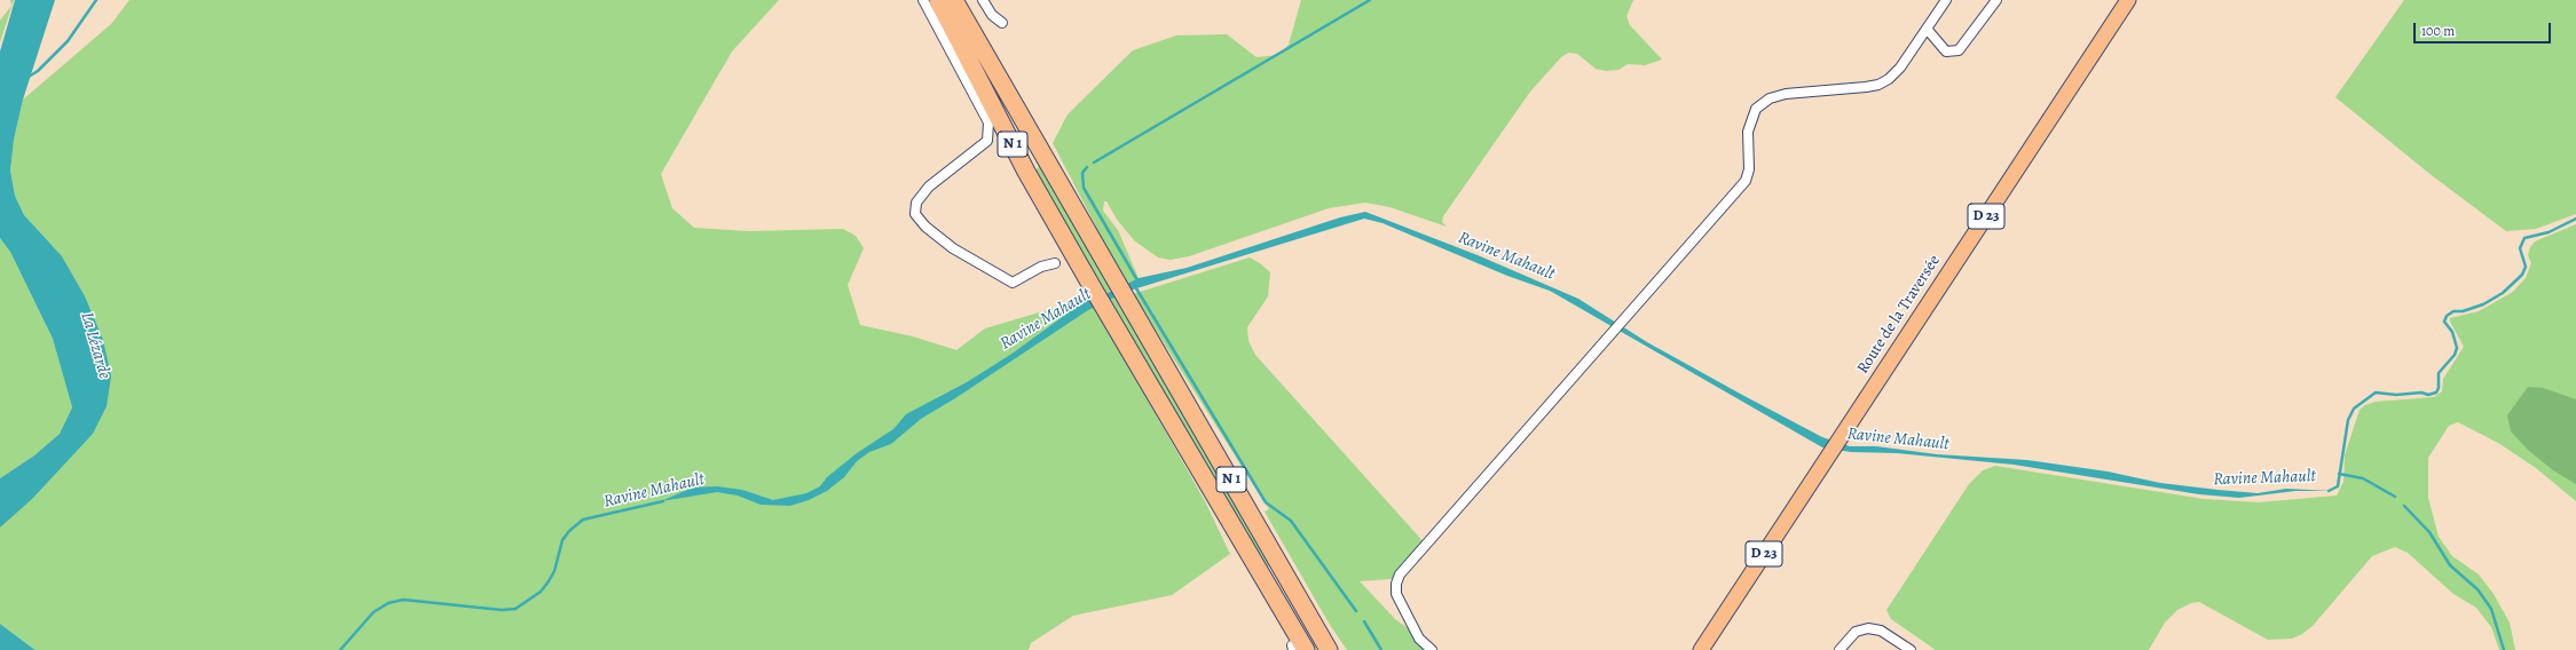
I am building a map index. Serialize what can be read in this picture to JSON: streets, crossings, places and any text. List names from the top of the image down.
{
  "streets": {
    "highway": ["N 1"],
    "main road": ["D 23", "Route de la Traversée"]
  },
  "water": ["Ravine Mahault", "La Lézarde"],
  "scale_bar": "100 m"
}
